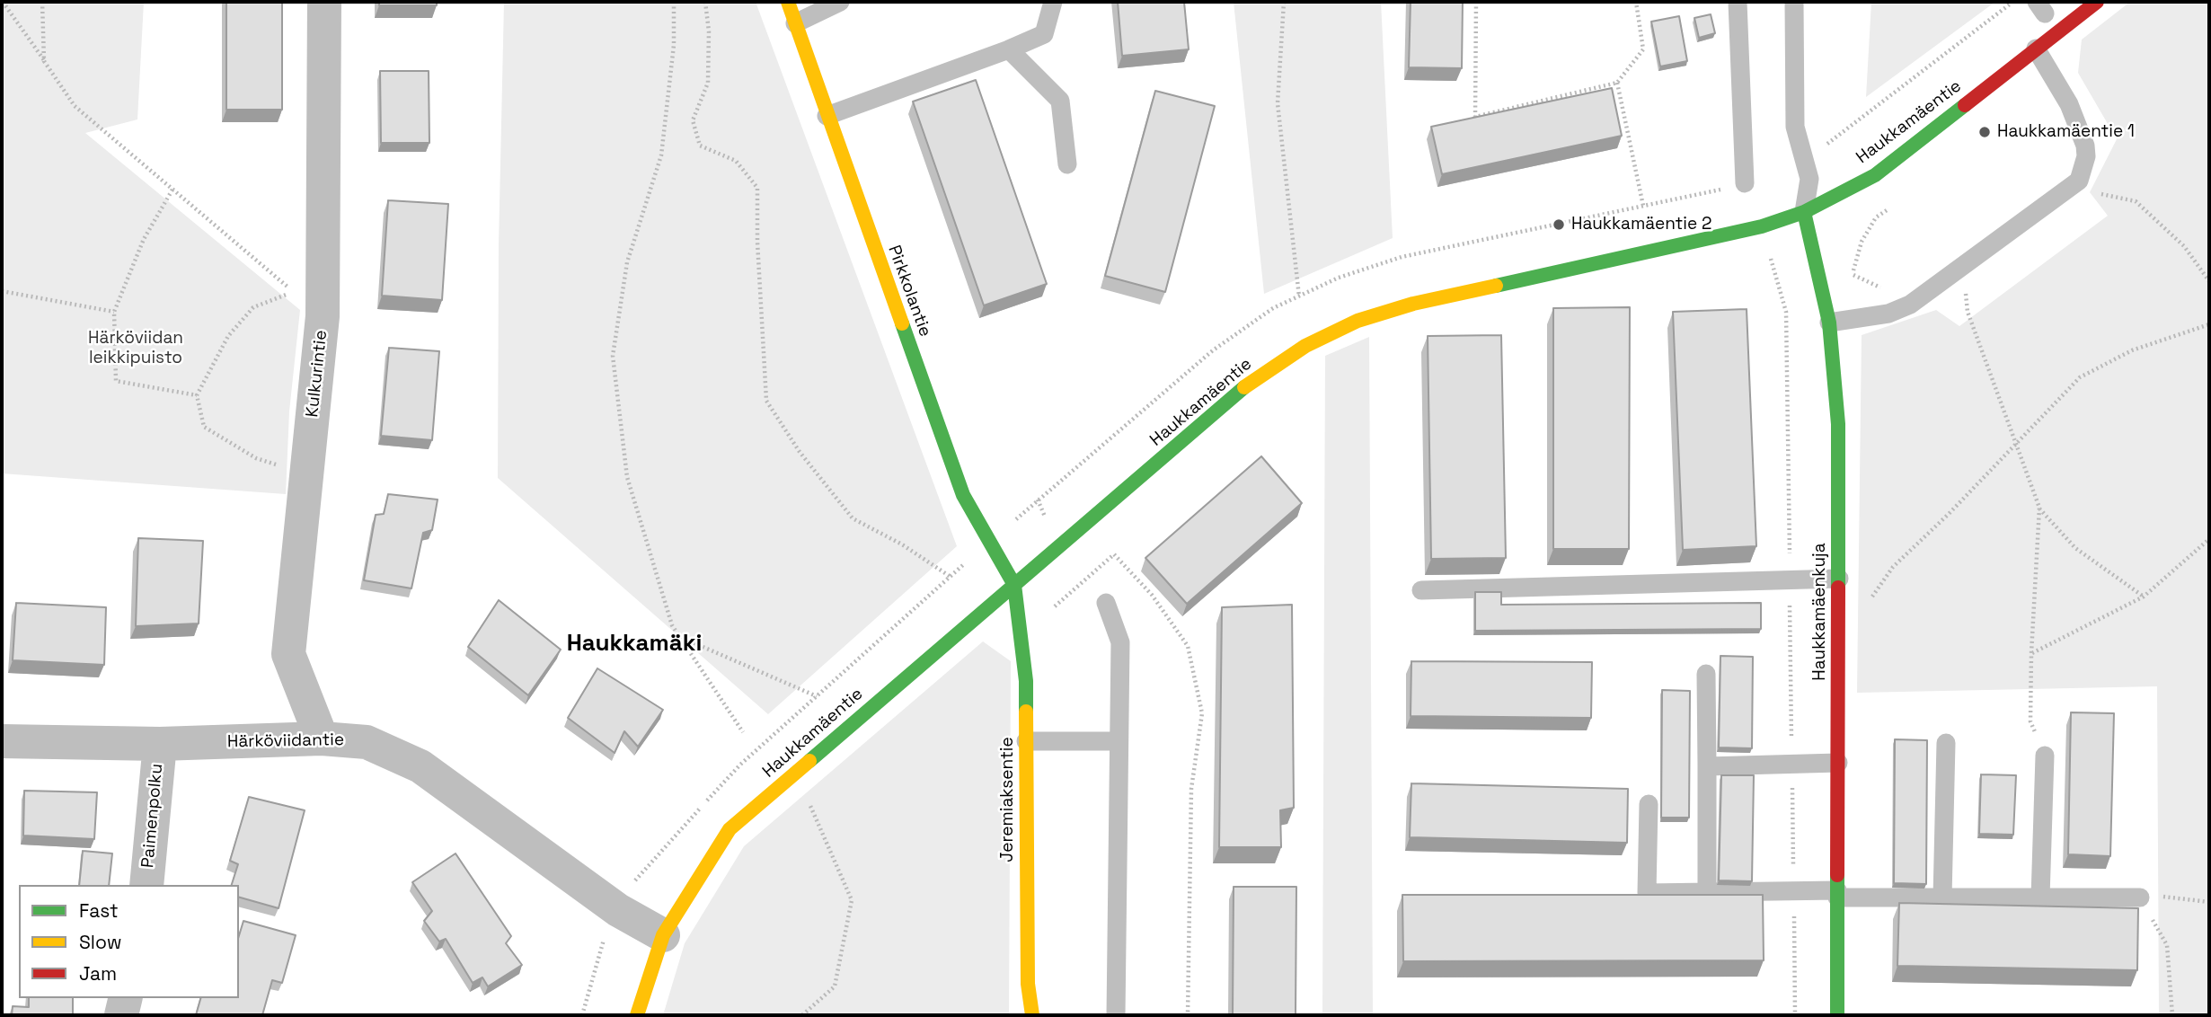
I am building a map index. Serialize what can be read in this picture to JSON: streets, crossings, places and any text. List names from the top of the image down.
{
  "streets": {
    "street": [
      "Haukkamäentie",
      "Pirkkolantie",
      "Kulkurintie",
      "Haukkamäenkuja",
      "Härköviidantie",
      "Jeremiaksentie",
      "Paimenpolku"
    ]
  },
  "crossings": [
    ["Haukkamäentie", "Pirkkolantie"],
    ["Haukkamäentie", "Haukkamäenkuja"],
    ["Haukkamäentie", "Härköviidantie"],
    ["Haukkamäentie", "Jeremiaksentie"],
    ["Pirkkolantie", "Jeremiaksentie"],
    ["Kulkurintie", "Härköviidantie"],
    ["Härköviidantie", "Paimenpolku"]
  ],
  "districts": ["Haukkamäki"],
  "parks": ["Härköviidan leikkipuisto"],
  "places": ["Haukkamäentie 1", "Haukkamäentie 2"],
  "legend": ["Fast", "Slow", "Jam"]
}
